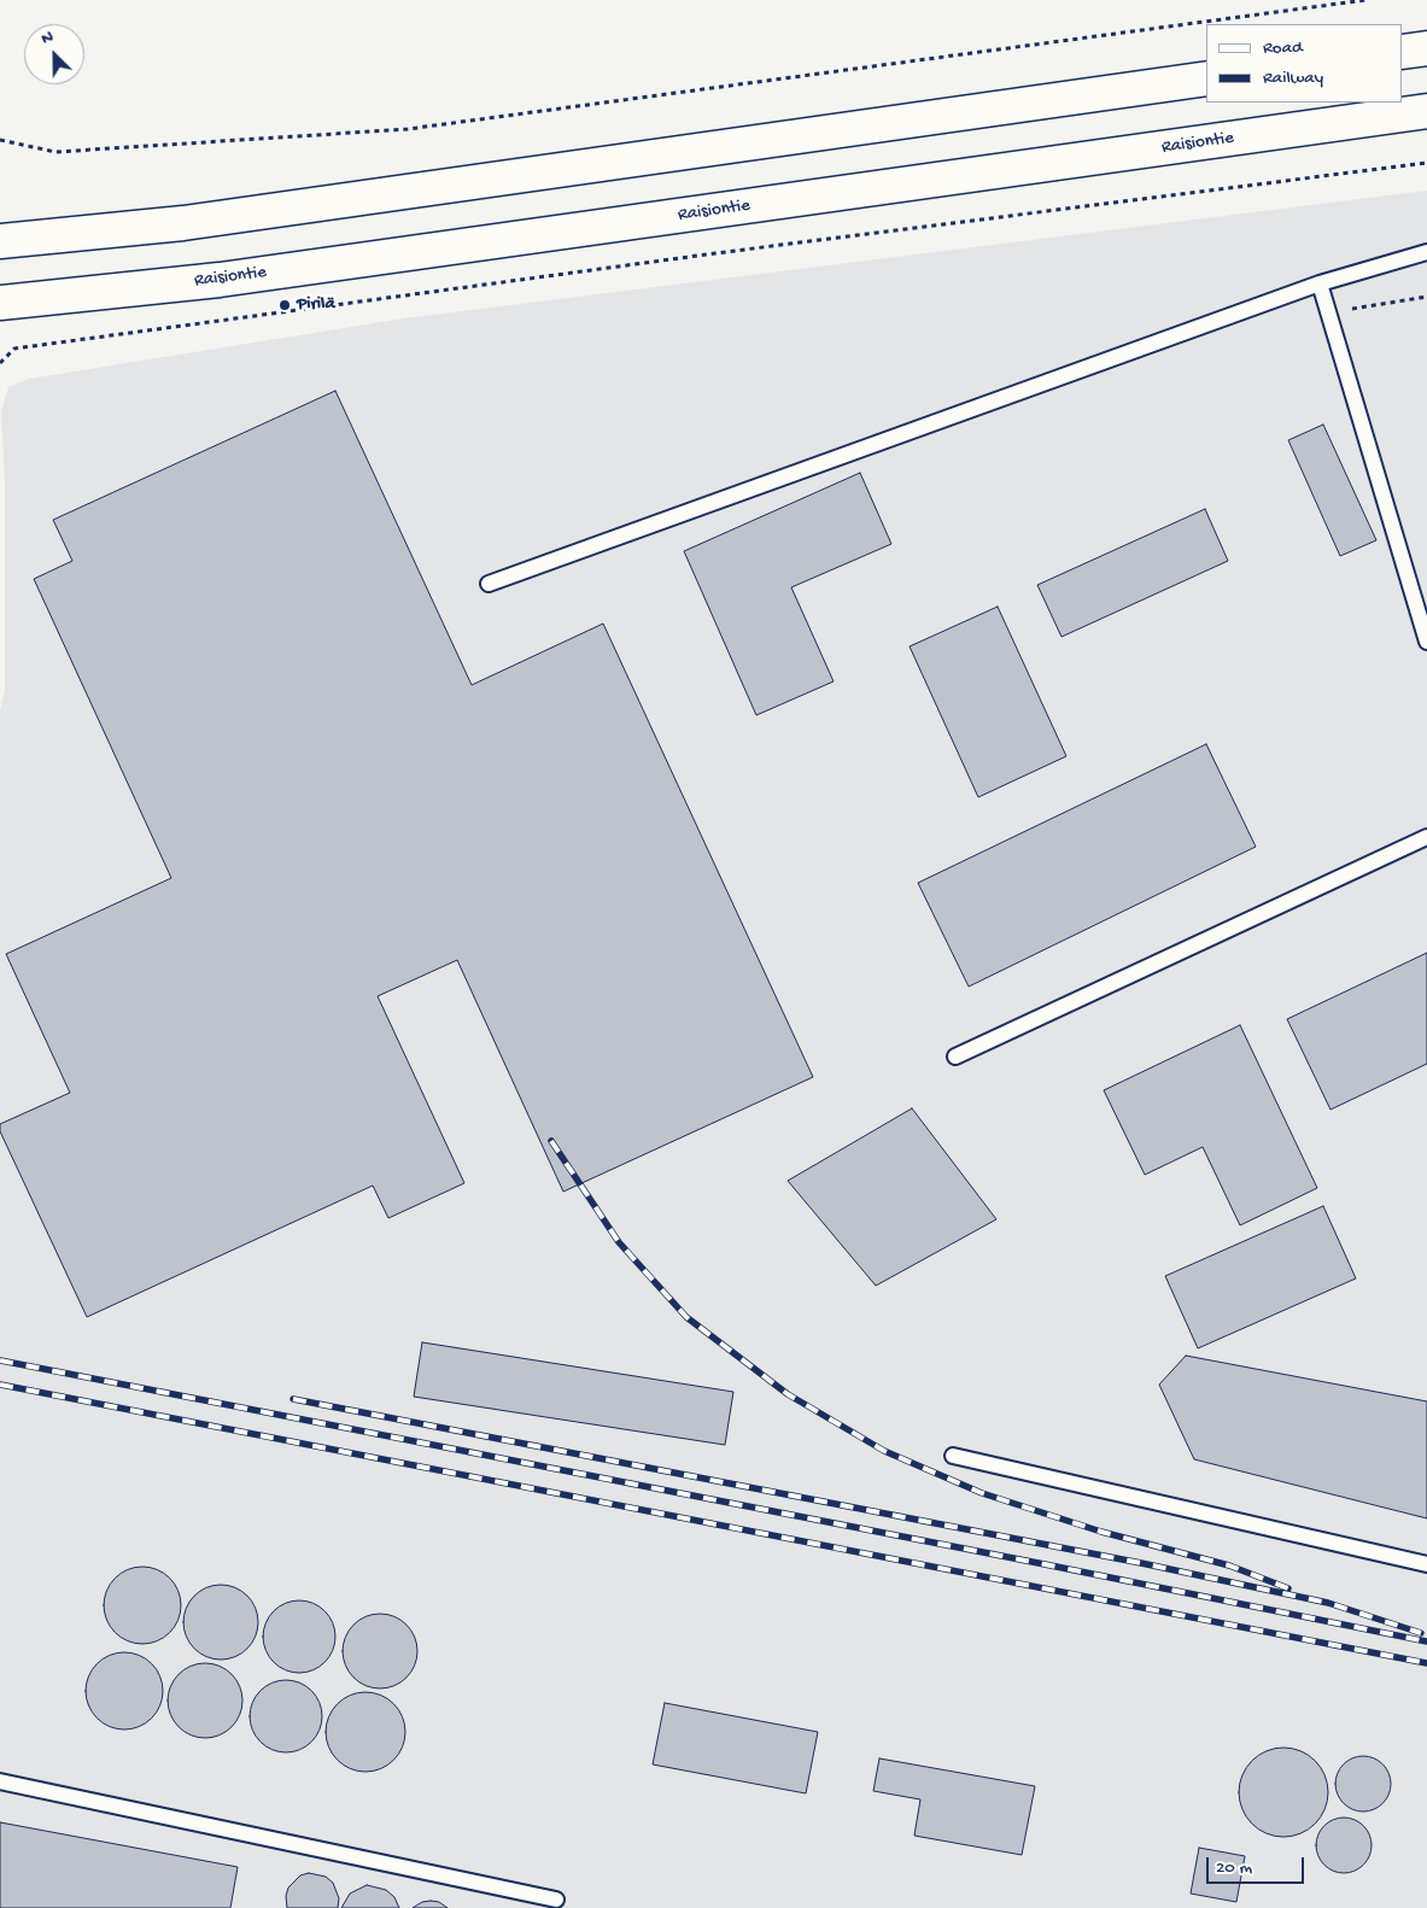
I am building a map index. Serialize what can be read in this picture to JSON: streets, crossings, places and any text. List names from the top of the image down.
{
  "streets": {
    "main road": ["Raisiontie"]
  },
  "places": ["Pirilä"],
  "legend": ["Road", "Railway"],
  "scale_bar": "20 m",
  "north": "top left"
}
